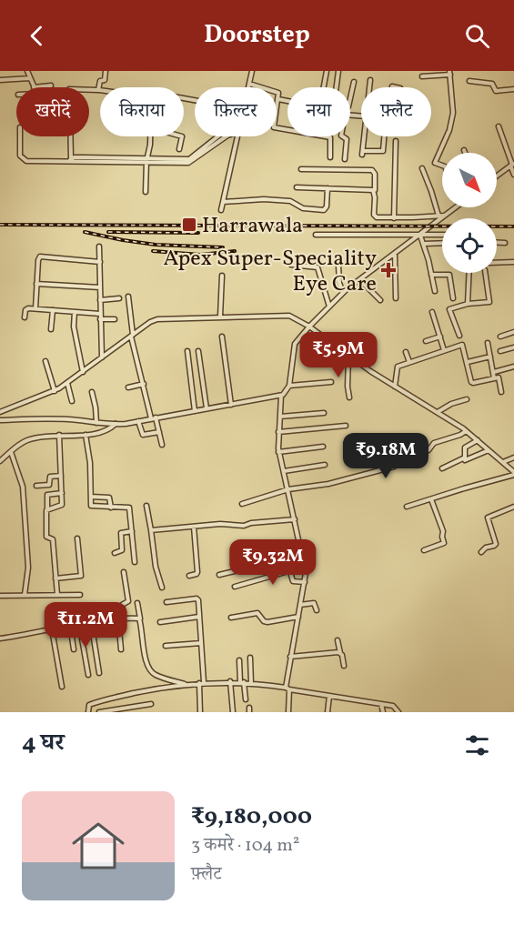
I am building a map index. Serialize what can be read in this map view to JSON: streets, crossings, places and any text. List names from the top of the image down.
{
  "places": {
    "transit": ["Harrawala"],
    "health": ["Apex Super-Speciality Eye Care"]
  },
  "north": "bottom right",
  "page": {
    "header": "Doorstep",
    "chip": [
      "खरीदें",
      "किराया",
      "फ़िल्टर",
      "नया",
      "फ़्लैट"
    ],
    "price": [
      "₹5.9M",
      "₹9.18M",
      "₹9.32M",
      "₹11.2M"
    ],
    "heading": "4 घर",
    "list": [
      {
        "name": "₹9,180,000",
        "note": "3 कमरे · 104 m² · फ़्लैट"
      }
    ]
  }
}
